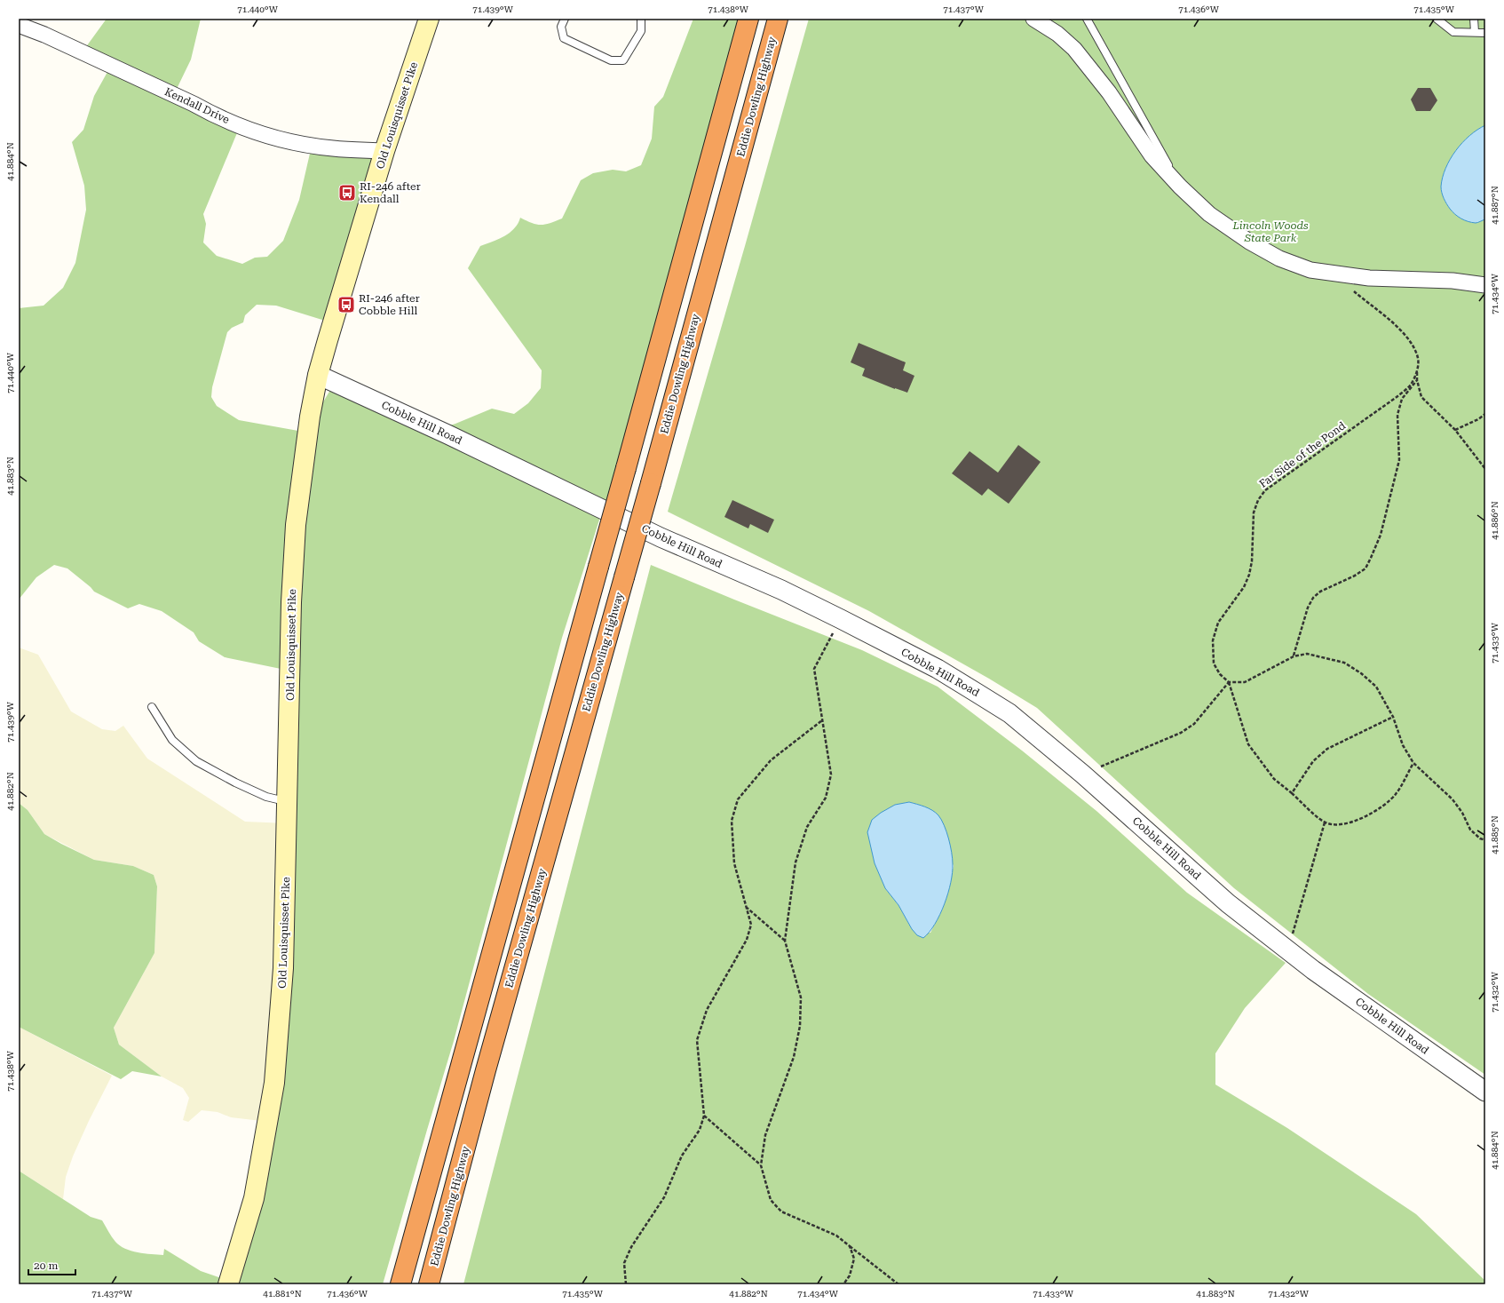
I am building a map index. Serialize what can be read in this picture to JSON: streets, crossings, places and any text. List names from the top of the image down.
{
  "streets": {
    "highway": ["Eddie Dowling Highway"],
    "main road": ["Old Louisquisset Pike"],
    "street": ["Kendall Drive", "Cobble Hill Road"],
    "path": ["Far Side of the Pond"]
  },
  "crossings": [
    ["Kendall Drive", "Old Louisquisset Pike"],
    ["Old Louisquisset Pike", "Cobble Hill Road"]
  ],
  "parks": ["Lincoln Woods State Park"],
  "places": {
    "bus stop": ["RI-246 after Kendall", "RI-246 after Cobble Hill"]
  },
  "scale_bar": "20 m",
  "coordinates": [
    "71.440°W",
    "71.439°W",
    "71.438°W",
    "71.437°W",
    "71.436°W",
    "71.435°W",
    "41.884°N",
    "41.887°N",
    "71.434°W",
    "41.883°N",
    "41.886°N",
    "71.433°W",
    "41.882°N",
    "41.885°N",
    "71.432°W",
    "41.881°N"
  ]
}
